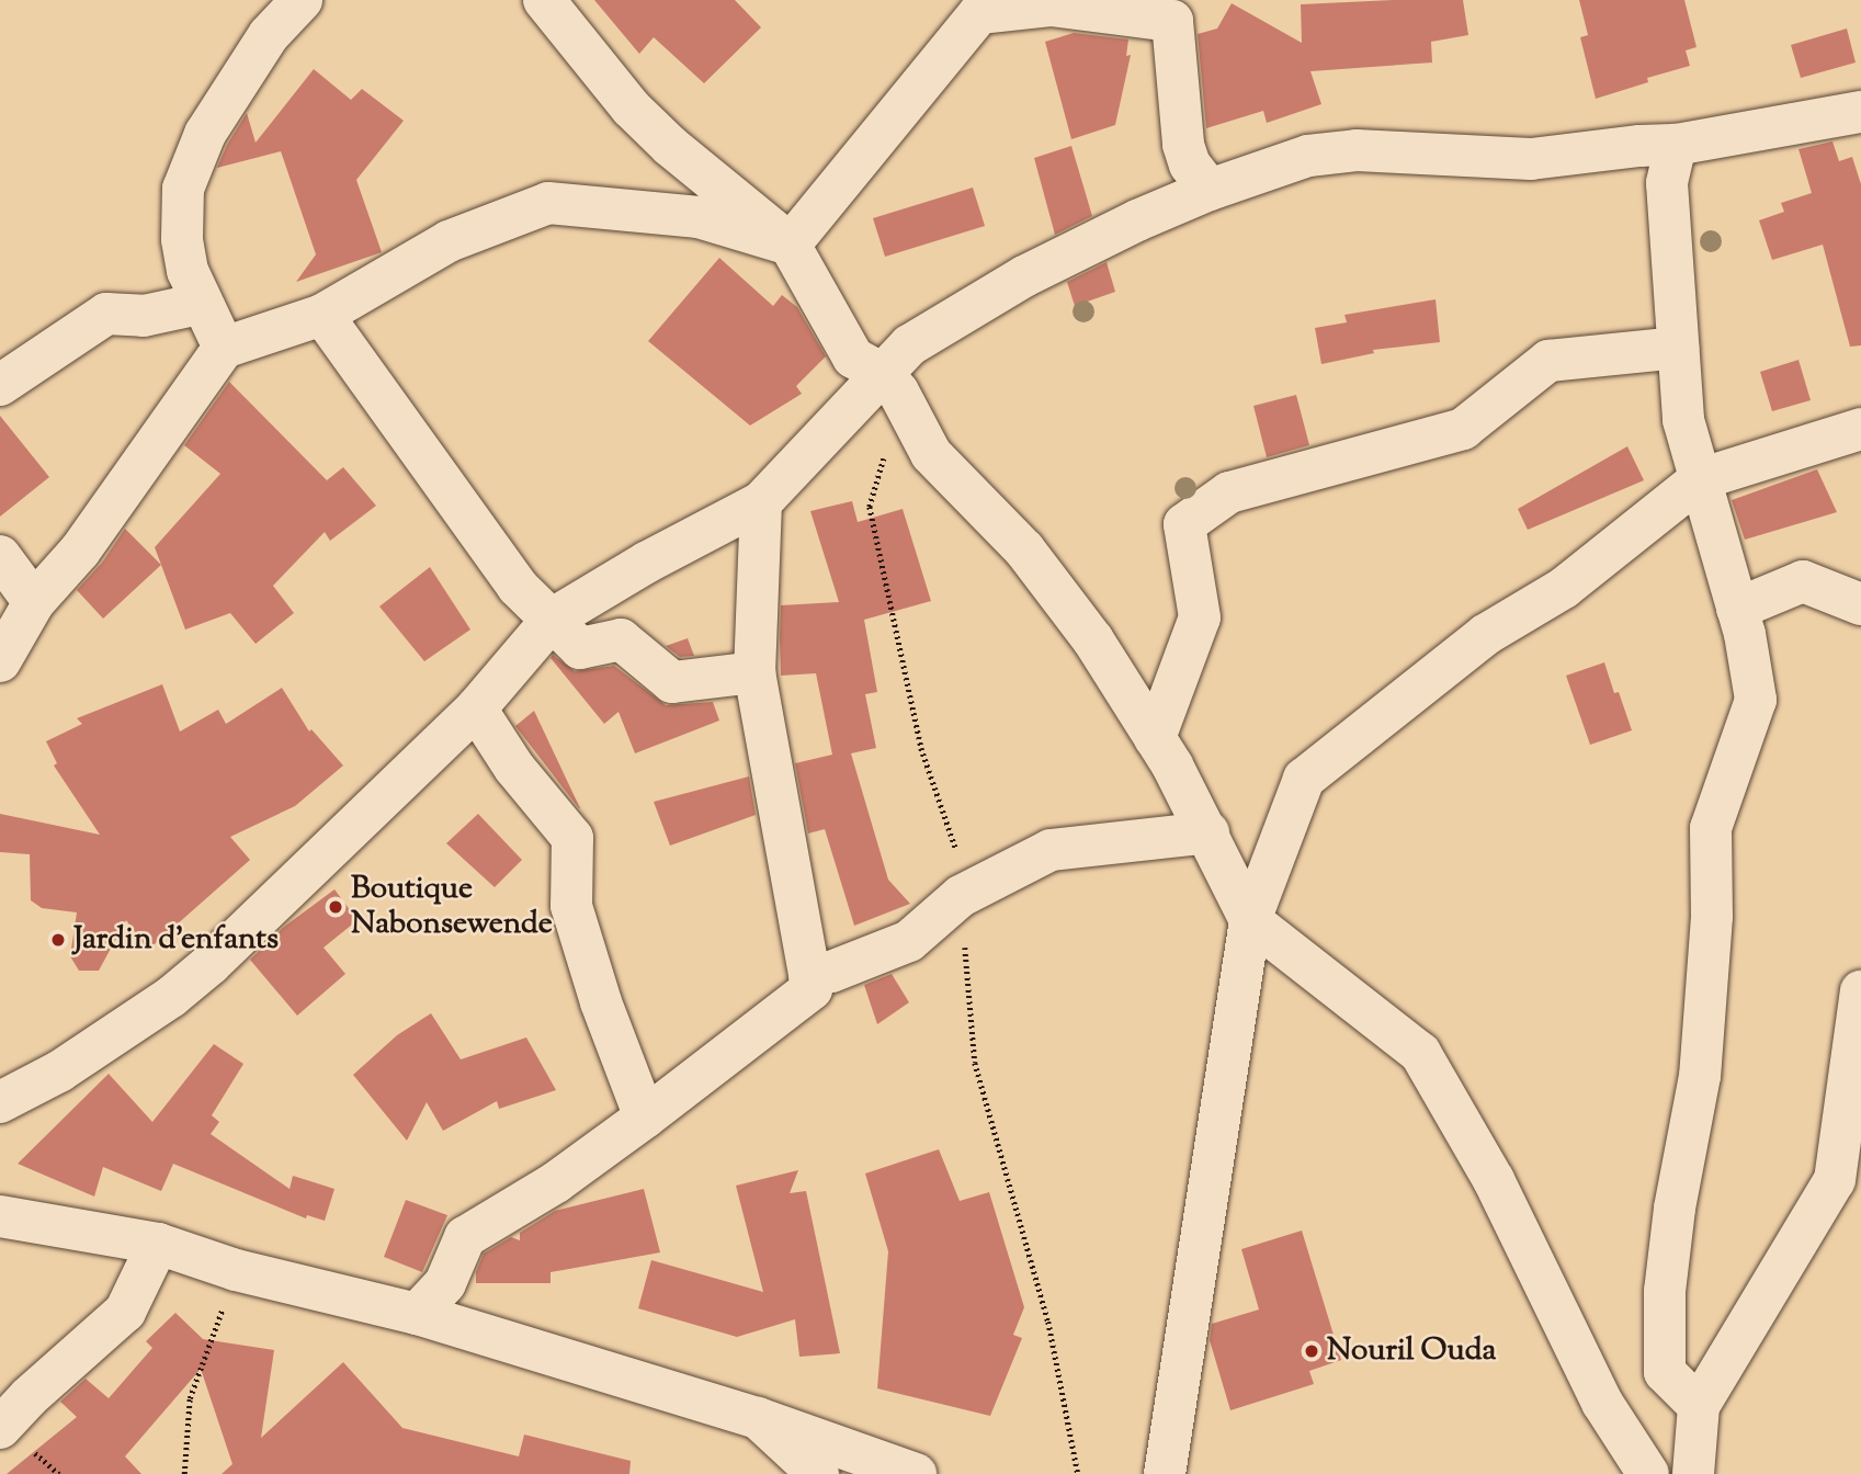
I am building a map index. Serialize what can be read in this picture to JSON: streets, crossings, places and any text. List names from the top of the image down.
{
  "places": ["Boutique Nabonsewende", "Jardin d'enfants", "Nouril Ouda"]
}
